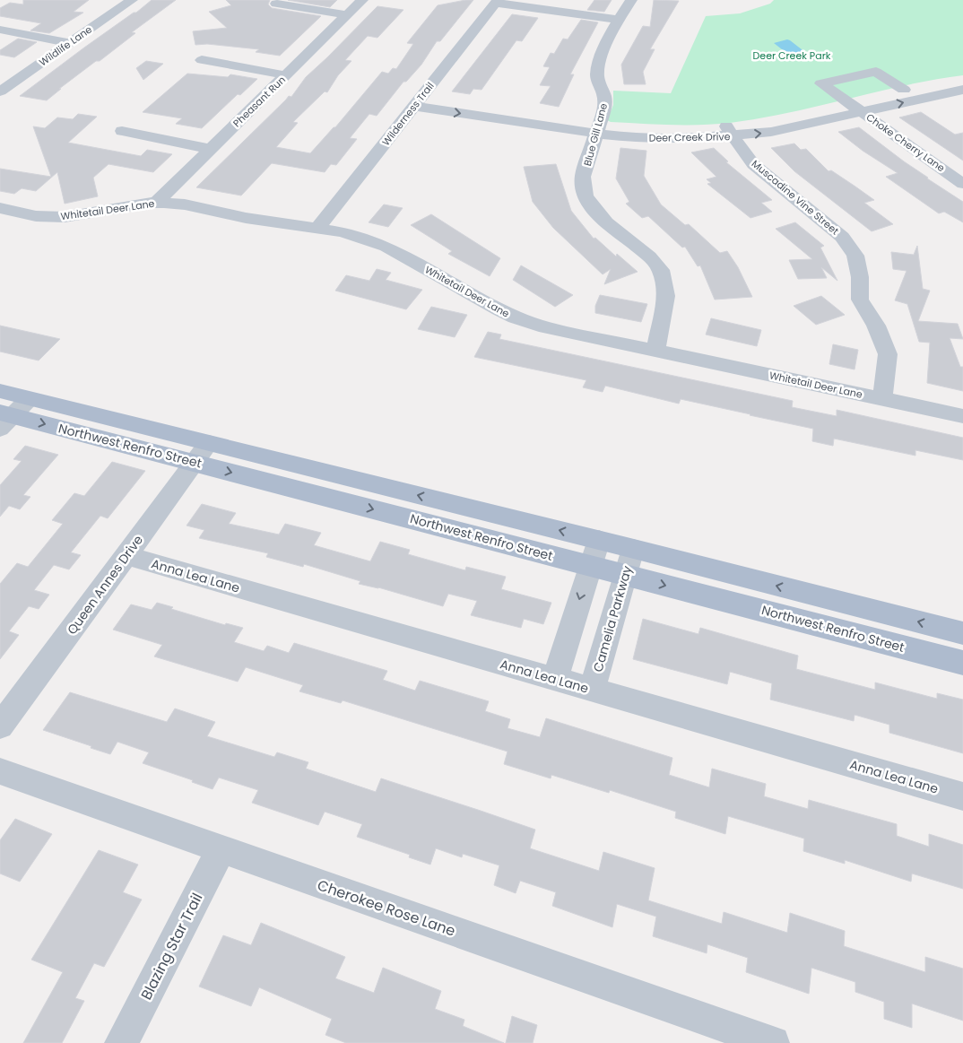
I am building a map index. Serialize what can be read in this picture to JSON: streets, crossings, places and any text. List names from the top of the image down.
{
  "streets": {
    "main road": ["Northwest Renfro Street"],
    "street": [
      "Wildlife Lane",
      "Pheasant Run",
      "Wilderness Trail",
      "Blue Gill Lane",
      "Deer Creek Drive",
      "Choke Cherry Lane",
      "Muscadine Vine Street",
      "Whitetail Deer Lane",
      "Anna Lea Lane",
      "Queen Annes Drive",
      "Camelia Parkway",
      "Cherokee Rose Lane",
      "Blazing Star Trail"
    ]
  },
  "crossings": [
    ["Pheasant Run", "Whitetail Deer Lane"],
    ["Wilderness Trail", "Deer Creek Drive"],
    ["Wilderness Trail", "Whitetail Deer Lane"],
    ["Blue Gill Lane", "Deer Creek Drive"],
    ["Blue Gill Lane", "Whitetail Deer Lane"],
    ["Deer Creek Drive", "Choke Cherry Lane"],
    ["Deer Creek Drive", "Muscadine Vine Street"],
    ["Muscadine Vine Street", "Whitetail Deer Lane"],
    ["Northwest Renfro Street", "Queen Annes Drive"],
    ["Northwest Renfro Street", "Camelia Parkway"],
    ["Anna Lea Lane", "Queen Annes Drive"],
    ["Anna Lea Lane", "Camelia Parkway"],
    ["Cherokee Rose Lane", "Blazing Star Trail"]
  ],
  "parks": ["Deer Creek Park"]
}
